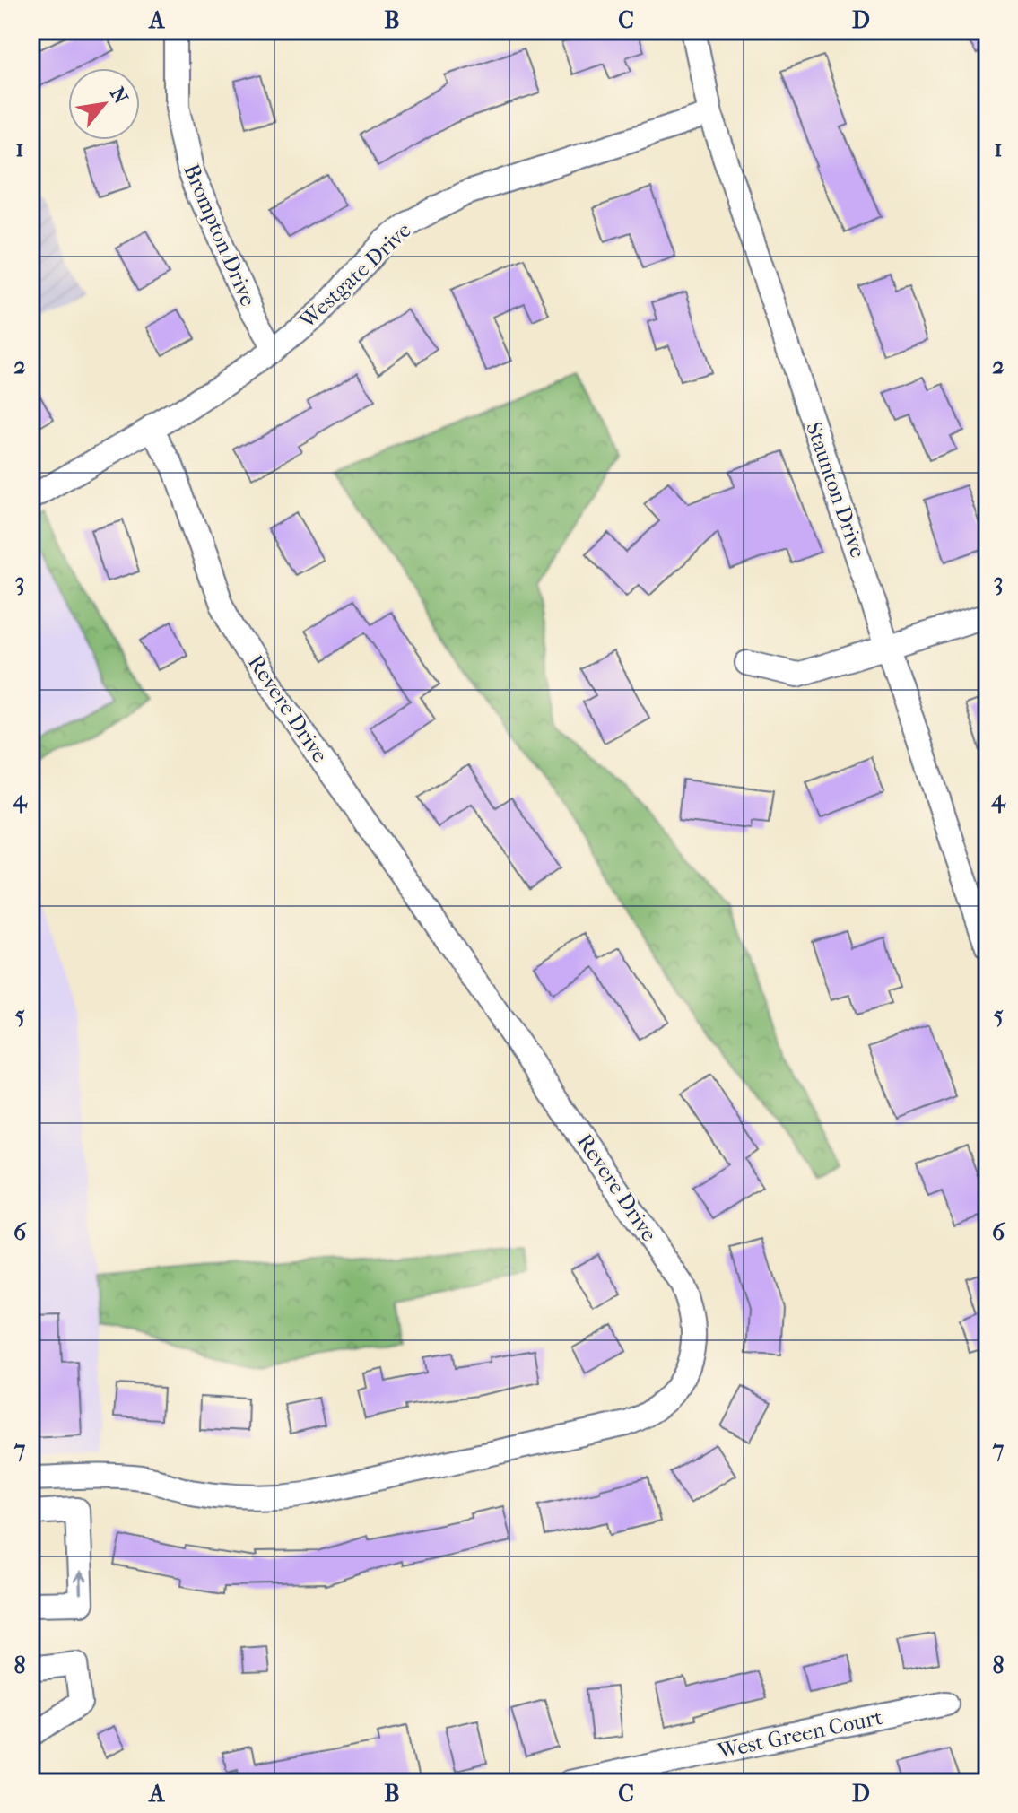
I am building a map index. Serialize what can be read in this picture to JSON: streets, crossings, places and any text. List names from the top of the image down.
{
  "streets": {
    "street": [
      "Brompton Drive",
      "Westgate Drive",
      "Staunton Drive",
      "Revere Drive",
      "West Green Court"
    ]
  },
  "crossings": [
    ["Brompton Drive", "Westgate Drive"],
    ["Westgate Drive", "Staunton Drive"],
    ["Westgate Drive", "Revere Drive"]
  ],
  "north": "top right",
  "grid": {
    "columns": [
      "A",
      "B",
      "C",
      "D"
    ],
    "rows": [
      "1",
      "2",
      "3",
      "4",
      "5",
      "6",
      "7",
      "8"
    ]
  }
}
